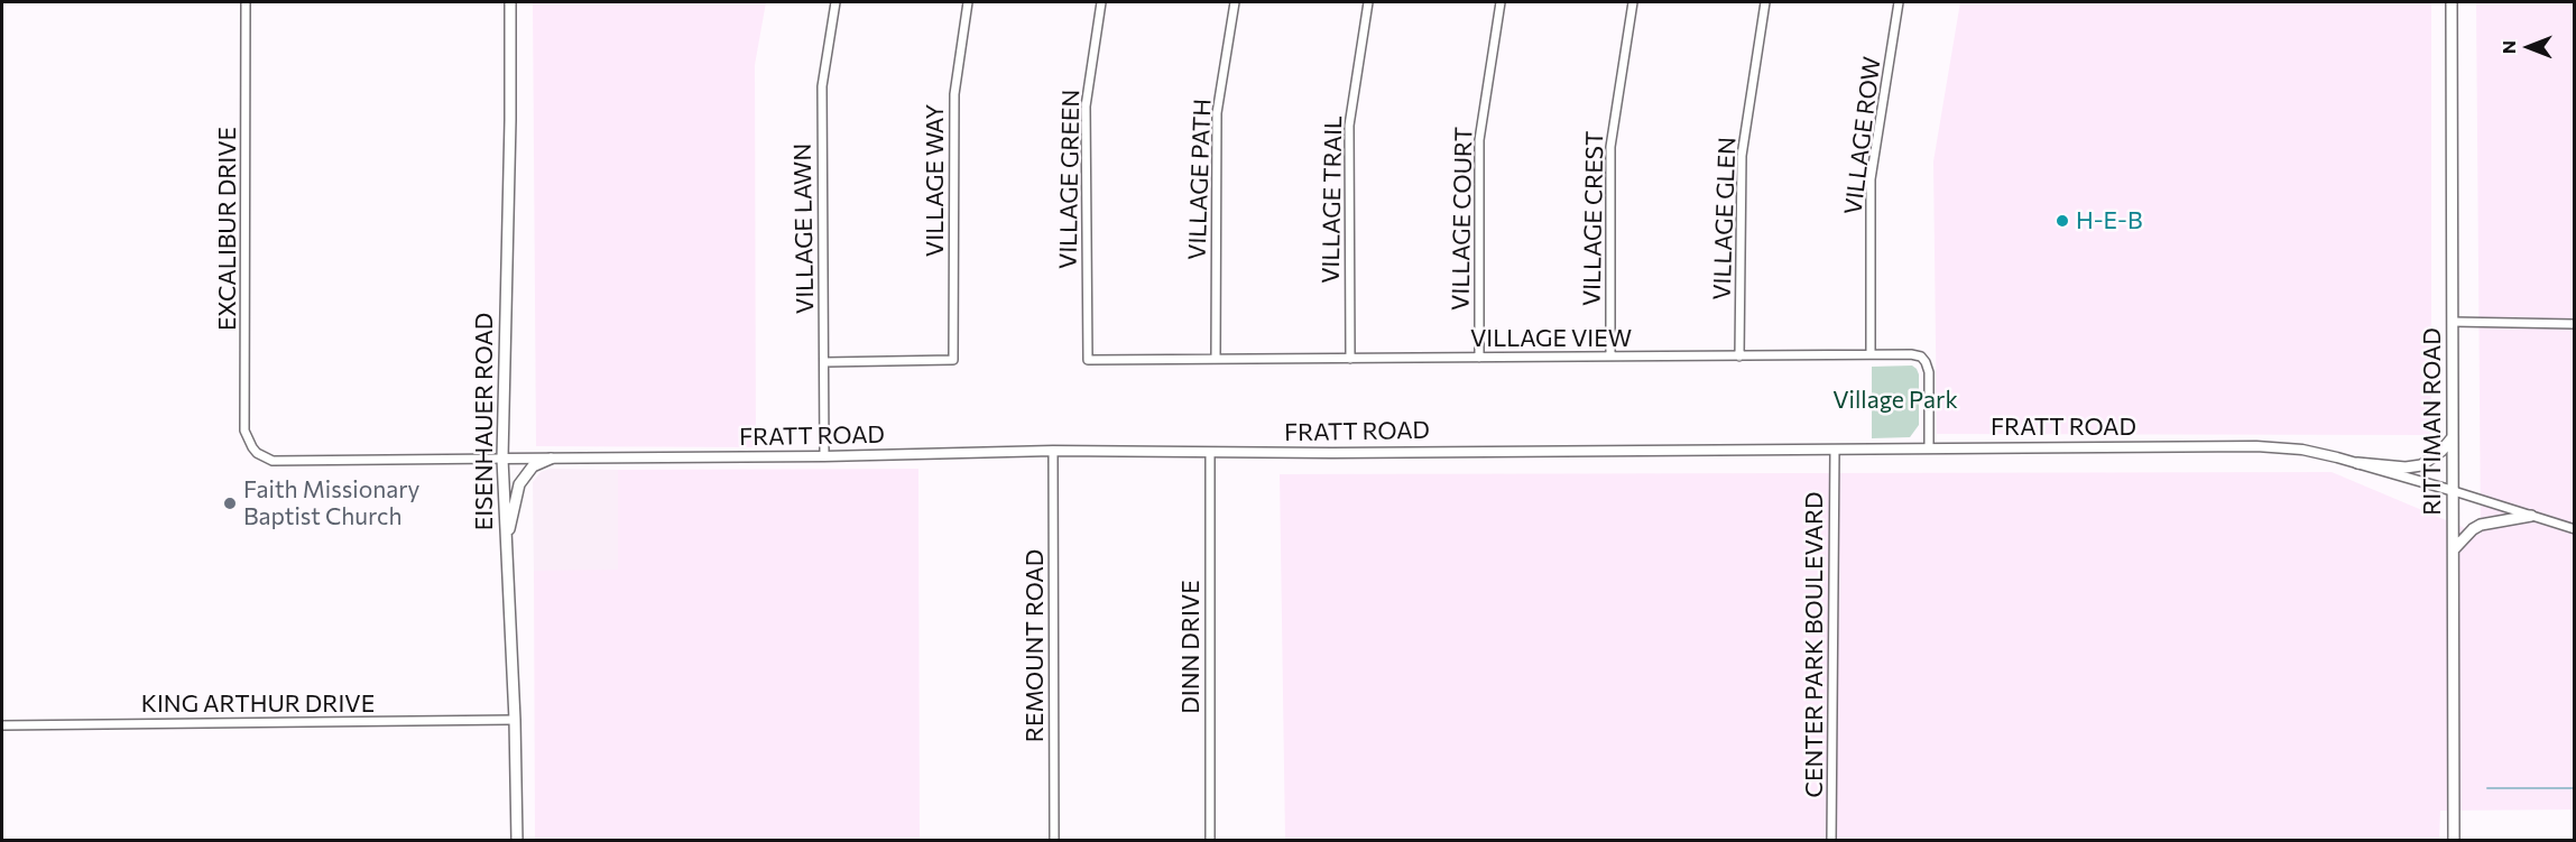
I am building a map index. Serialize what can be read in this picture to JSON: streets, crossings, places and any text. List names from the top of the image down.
{
  "streets": {
    "main road": ["EISENHAUER ROAD", "RITTIMAN ROAD"],
    "street": [
      "VILLAGE ROW",
      "VILLAGE GREEN",
      "VILLAGE PATH",
      "VILLAGE WAY",
      "VILLAGE TRAIL",
      "VILLAGE COURT",
      "VILLAGE CREST",
      "VILLAGE GLEN",
      "EXCALIBUR DRIVE",
      "VILLAGE LAWN",
      "VILLAGE VIEW",
      "FRATT ROAD",
      "CENTER PARK BOULEVARD",
      "REMOUNT ROAD",
      "DINN DRIVE",
      "KING ARTHUR DRIVE"
    ]
  },
  "crossings": [
    ["VILLAGE ROW", "VILLAGE VIEW"],
    ["VILLAGE GREEN", "VILLAGE VIEW"],
    ["VILLAGE PATH", "VILLAGE VIEW"],
    ["VILLAGE WAY", "VILLAGE LAWN"],
    ["VILLAGE TRAIL", "VILLAGE VIEW"],
    ["VILLAGE COURT", "VILLAGE VIEW"],
    ["VILLAGE CREST", "VILLAGE VIEW"],
    ["VILLAGE GLEN", "VILLAGE VIEW"],
    ["EXCALIBUR DRIVE", "FRATT ROAD"],
    ["VILLAGE LAWN", "FRATT ROAD"],
    ["VILLAGE VIEW", "FRATT ROAD"],
    ["EISENHAUER ROAD", "FRATT ROAD"],
    ["EISENHAUER ROAD", "KING ARTHUR DRIVE"],
    ["RITTIMAN ROAD", "FRATT ROAD"],
    ["FRATT ROAD", "CENTER PARK BOULEVARD"],
    ["FRATT ROAD", "REMOUNT ROAD"],
    ["FRATT ROAD", "DINN DRIVE"]
  ],
  "parks": ["Village Park"],
  "places": ["H-E-B", "Faith Missionary Baptist Church"],
  "north": "left"
}
